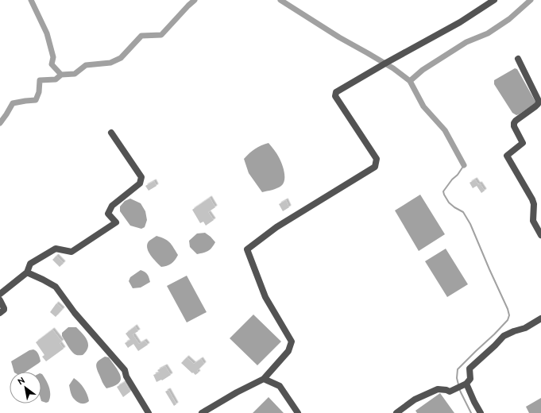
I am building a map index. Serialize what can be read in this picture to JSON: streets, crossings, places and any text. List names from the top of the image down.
{
  "north": "top left"
}
